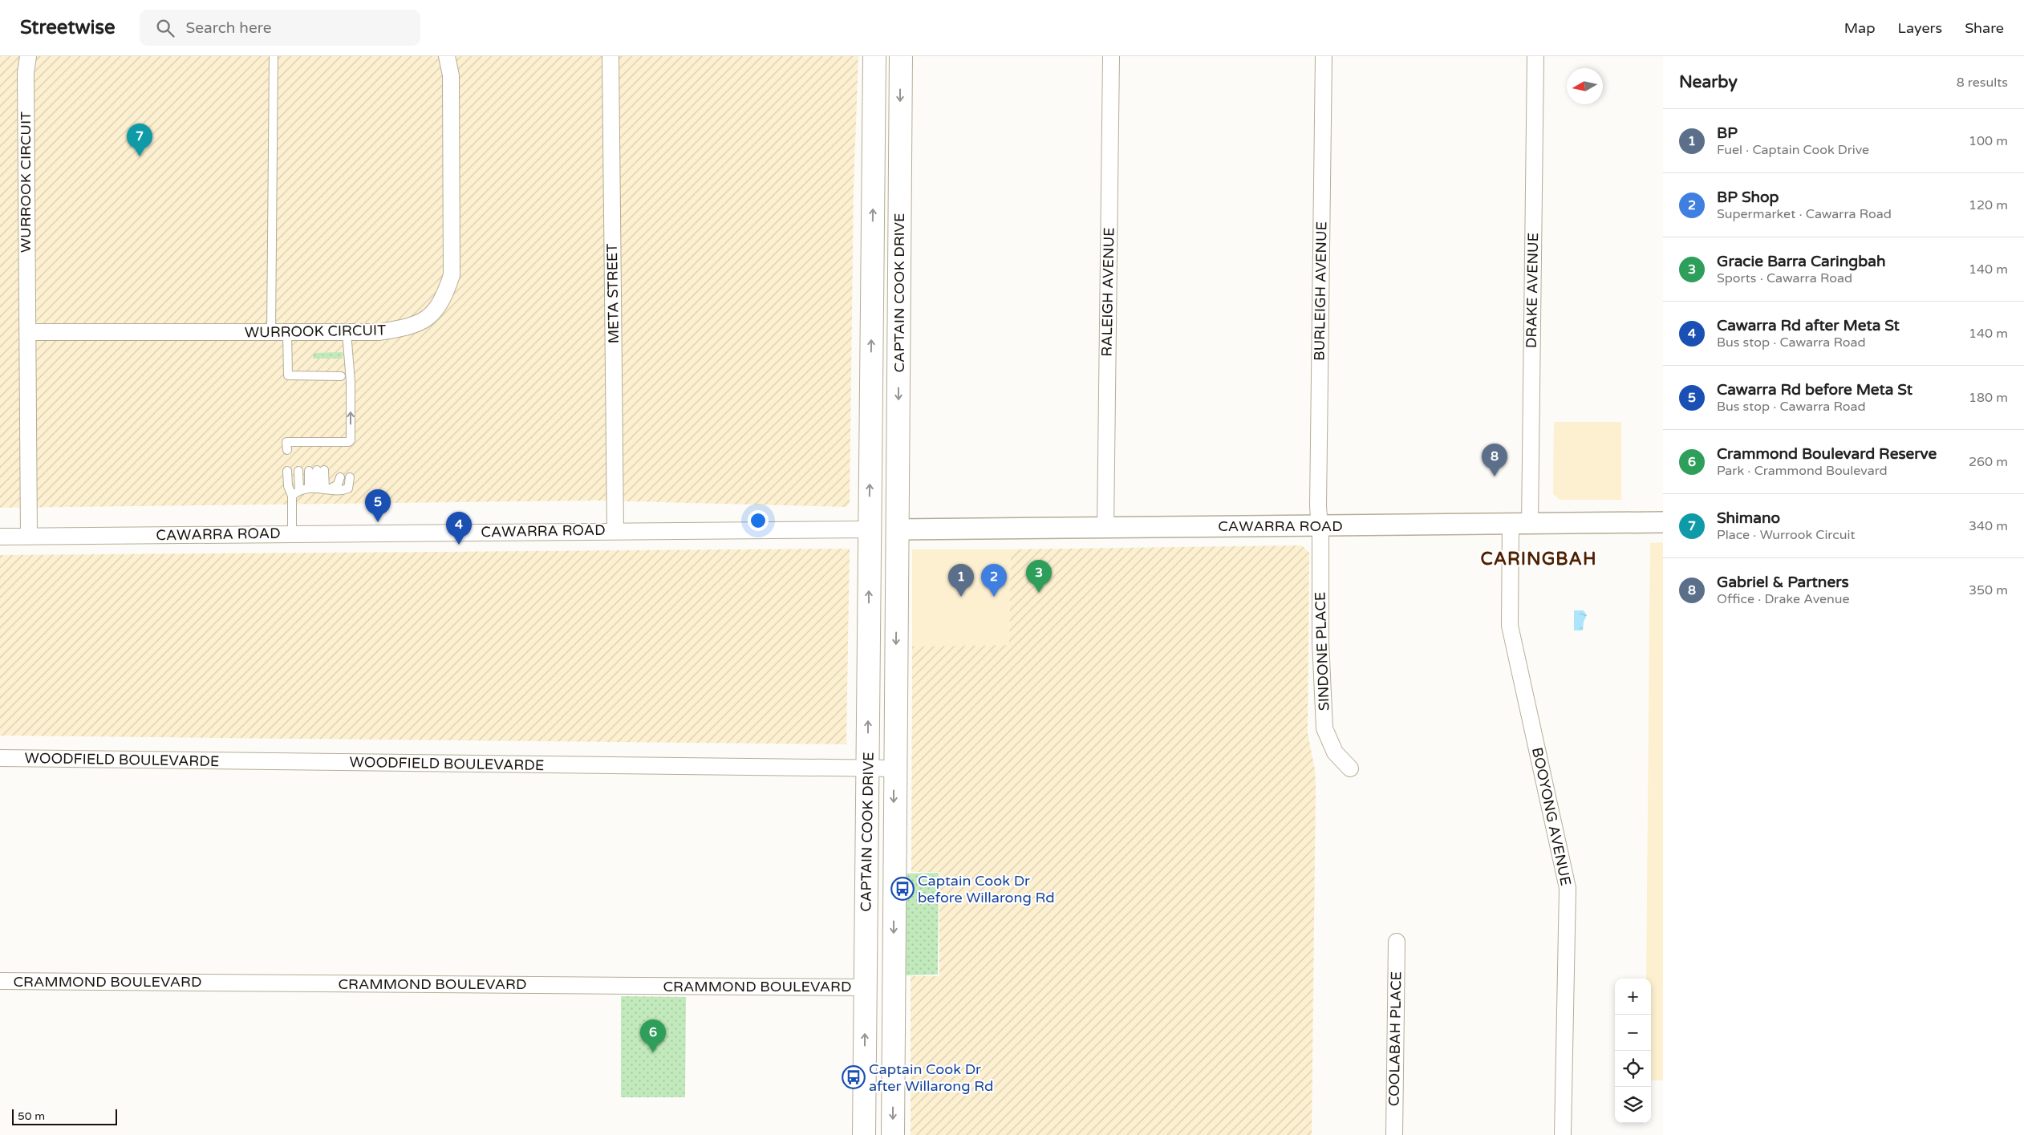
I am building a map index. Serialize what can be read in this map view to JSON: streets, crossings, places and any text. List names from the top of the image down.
{
  "streets": {
    "main road": ["CAPTAIN COOK DRIVE"],
    "street": [
      "WURROOK CIRCUIT",
      "DRAKE AVENUE",
      "BURLEIGH AVENUE",
      "RALEIGH AVENUE",
      "META STREET",
      "CAWARRA ROAD",
      "SINDONE PLACE",
      "WOODFIELD BOULEVARDE",
      "BOOYONG AVENUE",
      "CRAMMOND BOULEVARD",
      "COOLABAH PLACE"
    ]
  },
  "crossings": [
    ["WURROOK CIRCUIT", "CAWARRA ROAD"],
    ["DRAKE AVENUE", "CAWARRA ROAD"],
    ["BURLEIGH AVENUE", "CAWARRA ROAD"],
    ["BURLEIGH AVENUE", "SINDONE PLACE"],
    ["RALEIGH AVENUE", "CAWARRA ROAD"],
    ["CAPTAIN COOK DRIVE", "CAWARRA ROAD"],
    ["CAPTAIN COOK DRIVE", "WOODFIELD BOULEVARDE"],
    ["CAPTAIN COOK DRIVE", "CRAMMOND BOULEVARD"],
    ["META STREET", "CAWARRA ROAD"],
    ["CAWARRA ROAD", "SINDONE PLACE"],
    ["CAWARRA ROAD", "BOOYONG AVENUE"]
  ],
  "districts": ["CARINGBAH"],
  "places": {
    "bus stop": ["Captain Cook Dr before Willarong Rd", "Captain Cook Dr after Willarong Rd"]
  },
  "scale_bar": "50 m",
  "north": "left",
  "page": {
    "header": "Streetwise",
    "search": "Search here",
    "nav": ["Map", "Layers", "Share"],
    "heading": ["Nearby", "8 results"],
    "list": [
      {
        "mark": "1",
        "name": "BP",
        "note": "Fuel · Captain Cook Drive",
        "value": "100 m"
      },
      {
        "mark": "2",
        "name": "BP Shop",
        "note": "Supermarket · Cawarra Road",
        "value": "120 m"
      },
      {
        "mark": "3",
        "name": "Gracie Barra Caringbah",
        "note": "Sports · Cawarra Road",
        "value": "140 m"
      },
      {
        "mark": "4",
        "name": "Cawarra Rd after Meta St",
        "note": "Bus stop · Cawarra Road",
        "value": "140 m"
      },
      {
        "mark": "5",
        "name": "Cawarra Rd before Meta St",
        "note": "Bus stop · Cawarra Road",
        "value": "180 m"
      },
      {
        "mark": "6",
        "name": "Crammond Boulevard Reserve",
        "note": "Park · Crammond Boulevard",
        "value": "260 m"
      },
      {
        "mark": "7",
        "name": "Shimano",
        "note": "Place · Wurrook Circuit",
        "value": "340 m"
      },
      {
        "mark": "8",
        "name": "Gabriel & Partners",
        "note": "Office · Drake Avenue",
        "value": "350 m"
      }
    ],
    "pins": [
      "7",
      "8",
      "5",
      "4",
      "3",
      "1",
      "2",
      "6"
    ],
    "map_buttons": ["+", "−"],
    "scale": "50 m"
  }
}
